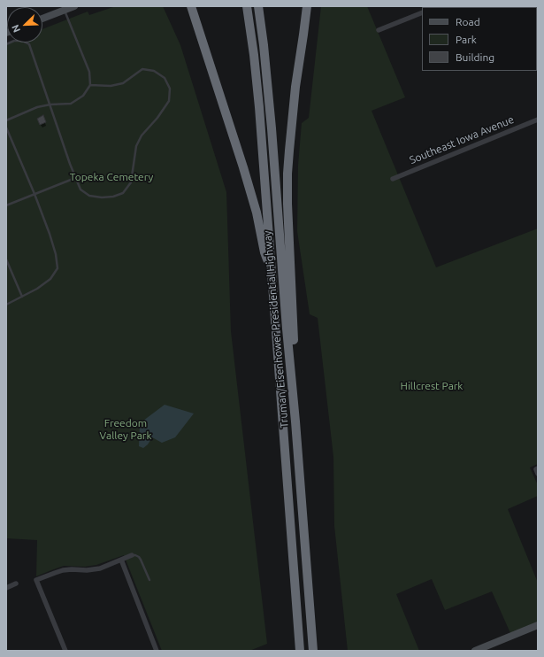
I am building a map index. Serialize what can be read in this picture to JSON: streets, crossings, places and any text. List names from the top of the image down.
{
  "streets": {
    "highway": ["Truman/Eisenhower Presidential Highway"],
    "street": ["Southeast Iowa Avenue"]
  },
  "parks": ["Topeka Cemetery", "Hillcrest Park", "Freedom Valley Park"],
  "legend": ["Road", "Park", "Building"],
  "north": "bottom left"
}
